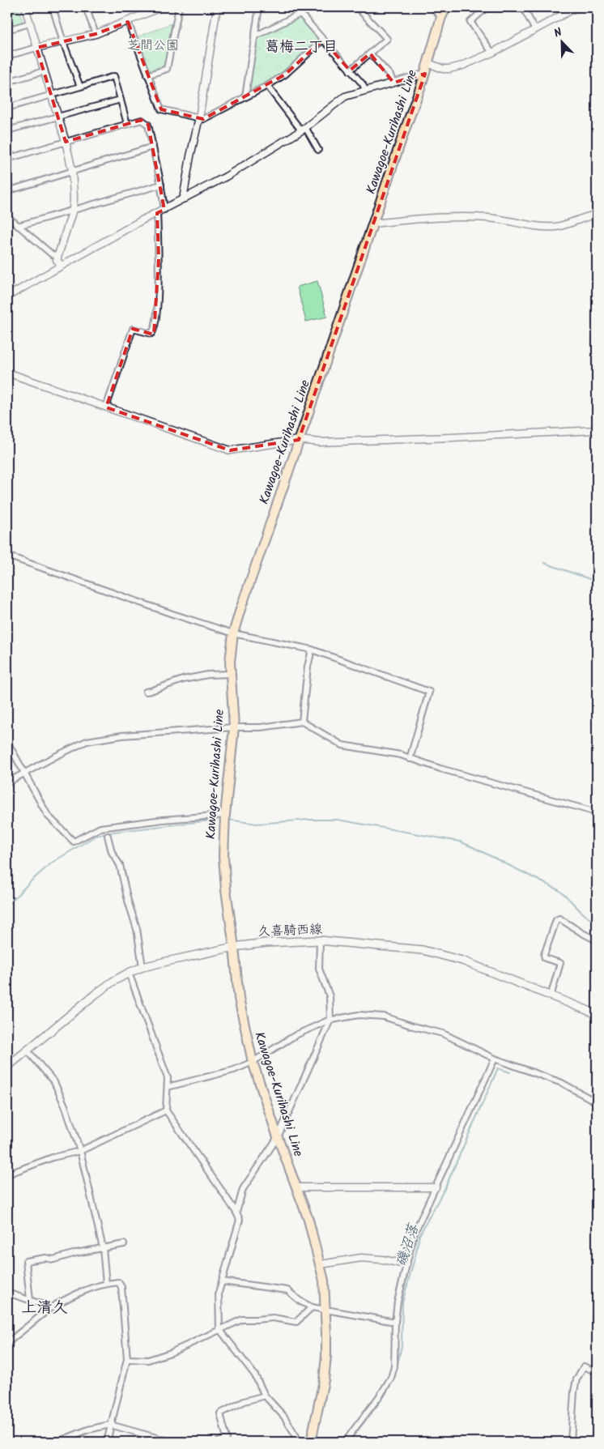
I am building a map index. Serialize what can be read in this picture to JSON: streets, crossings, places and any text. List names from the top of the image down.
{
  "streets": {
    "main road": ["Kawagoe-Kurihashi Line", "久喜騎西線"]
  },
  "crossings": [
    ["Kawagoe-Kurihashi Line", "久喜騎西線"]
  ],
  "districts": ["葛梅二丁目", "上清久"],
  "water": ["磯沼落"],
  "parks": ["芝間公園"],
  "north": "top left"
}
